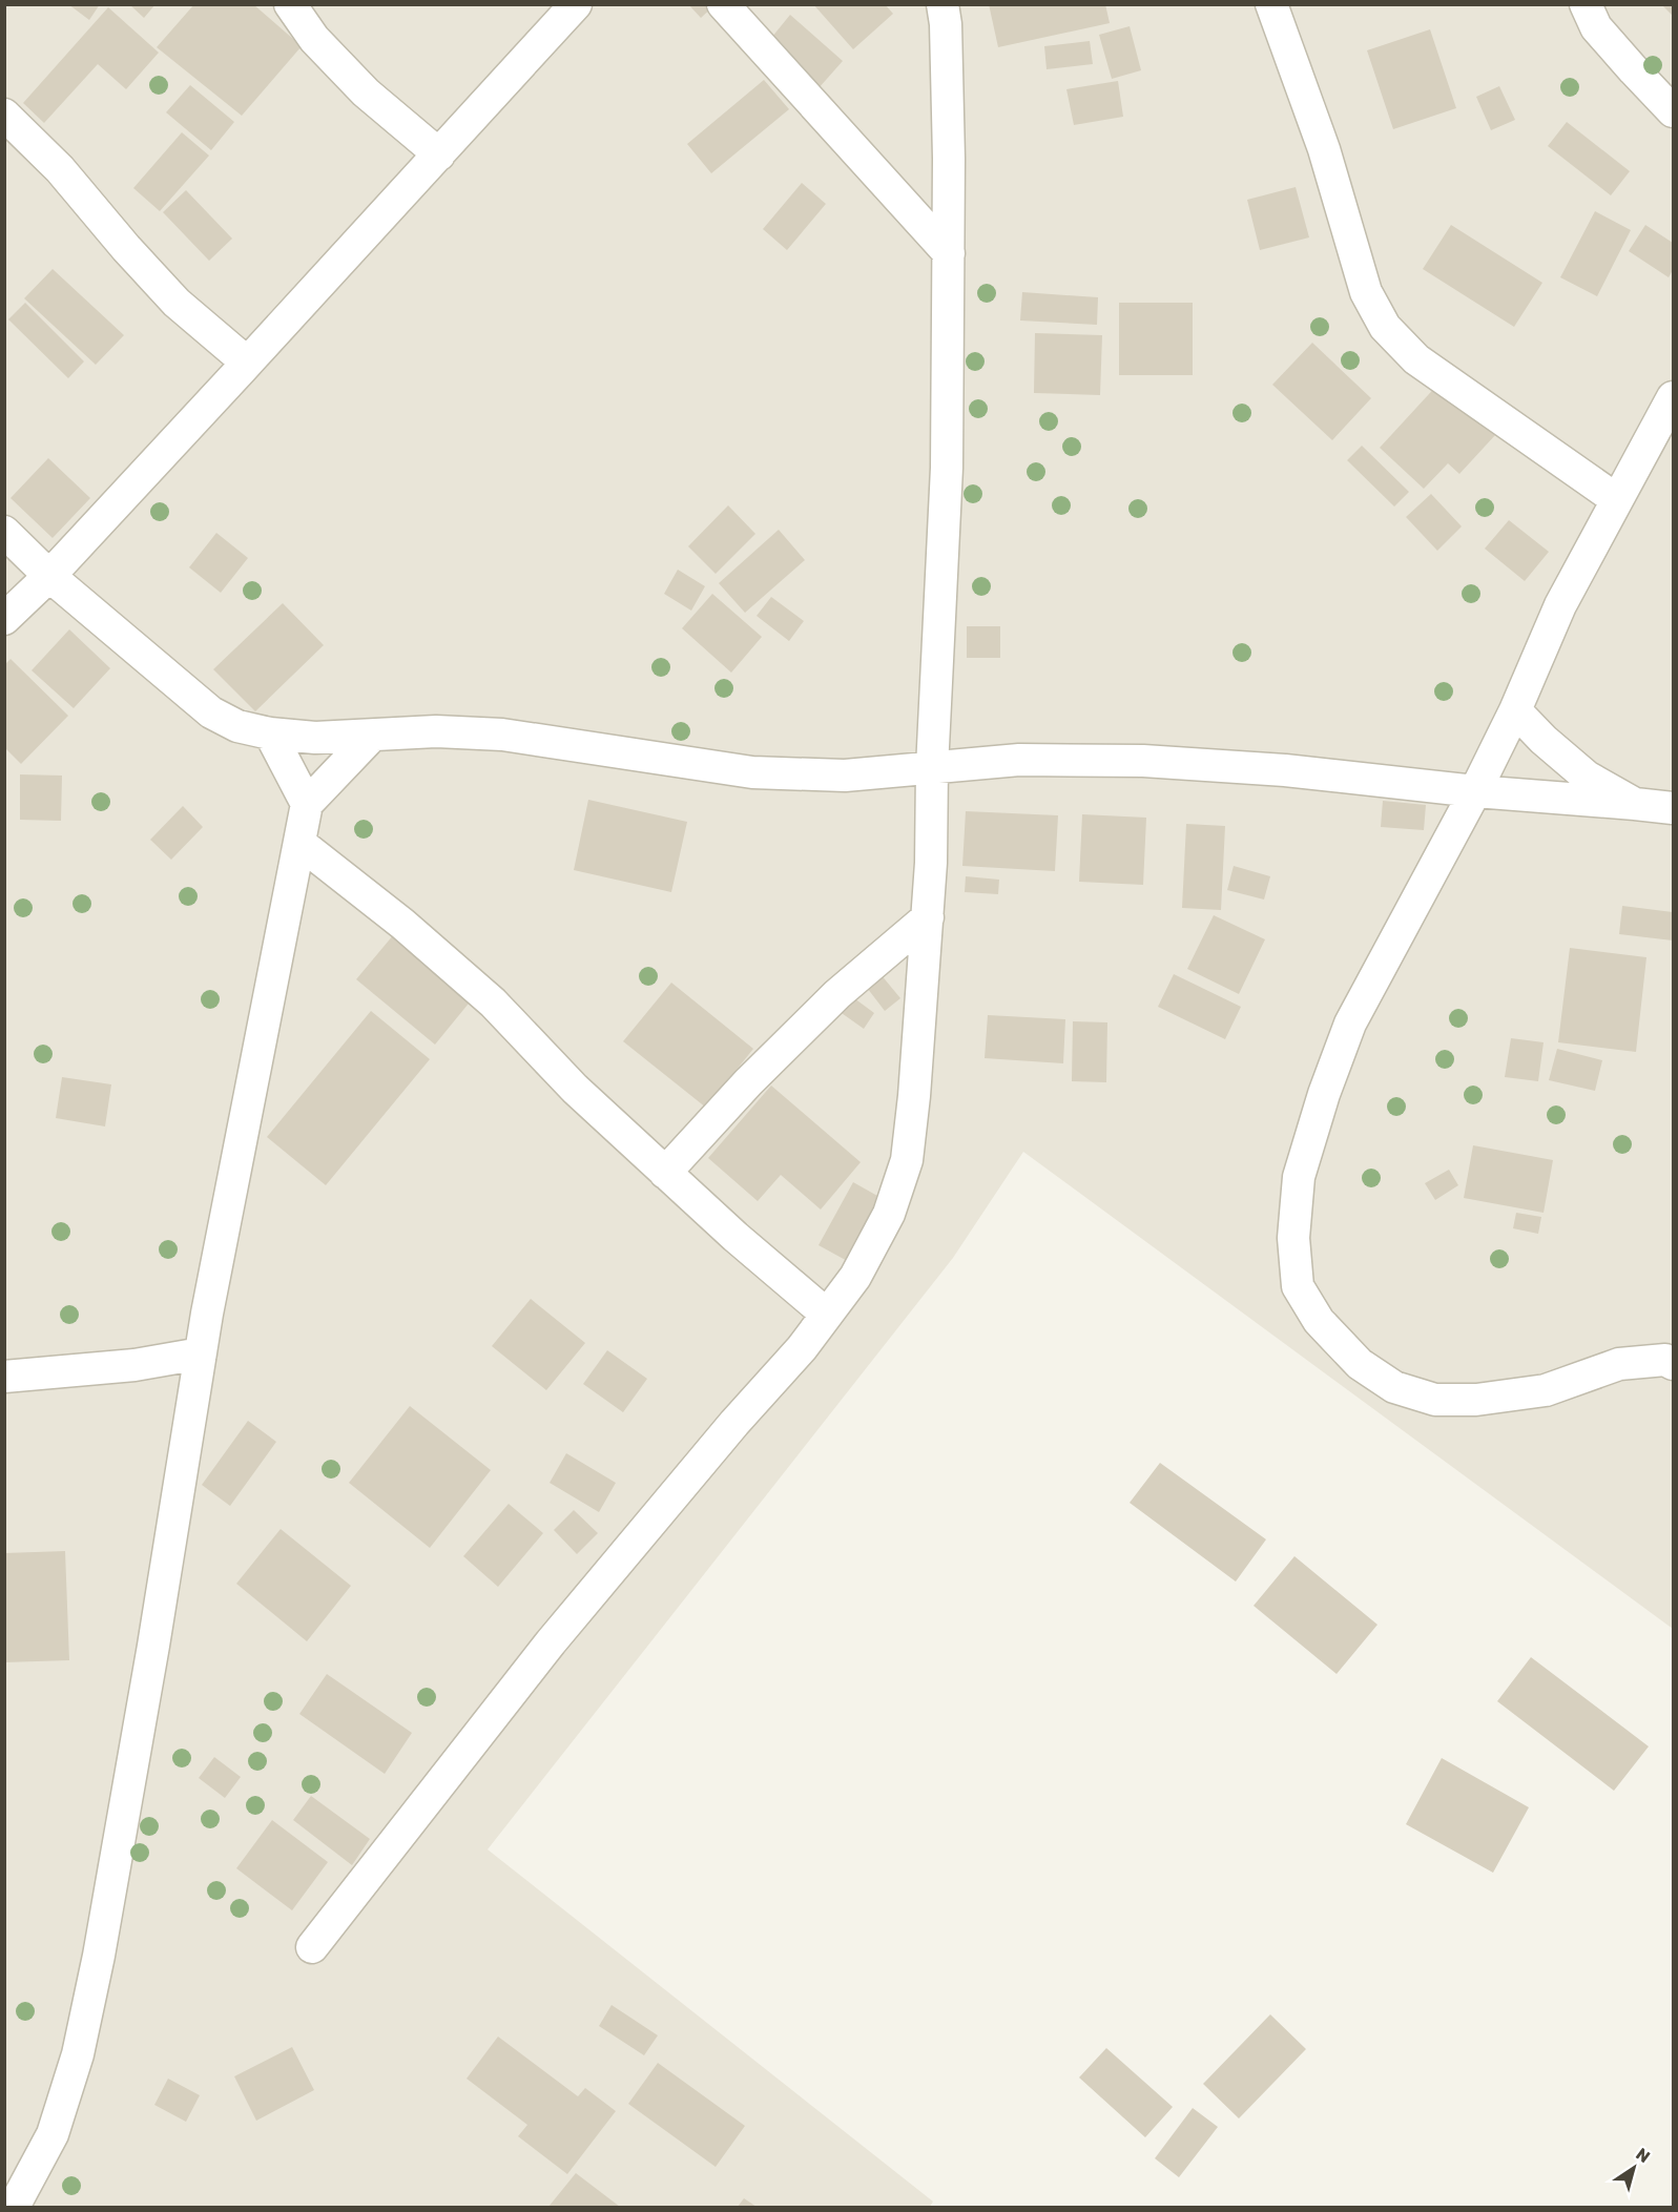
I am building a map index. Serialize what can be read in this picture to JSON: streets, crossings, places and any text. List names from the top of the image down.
{
  "north": "top right"
}
